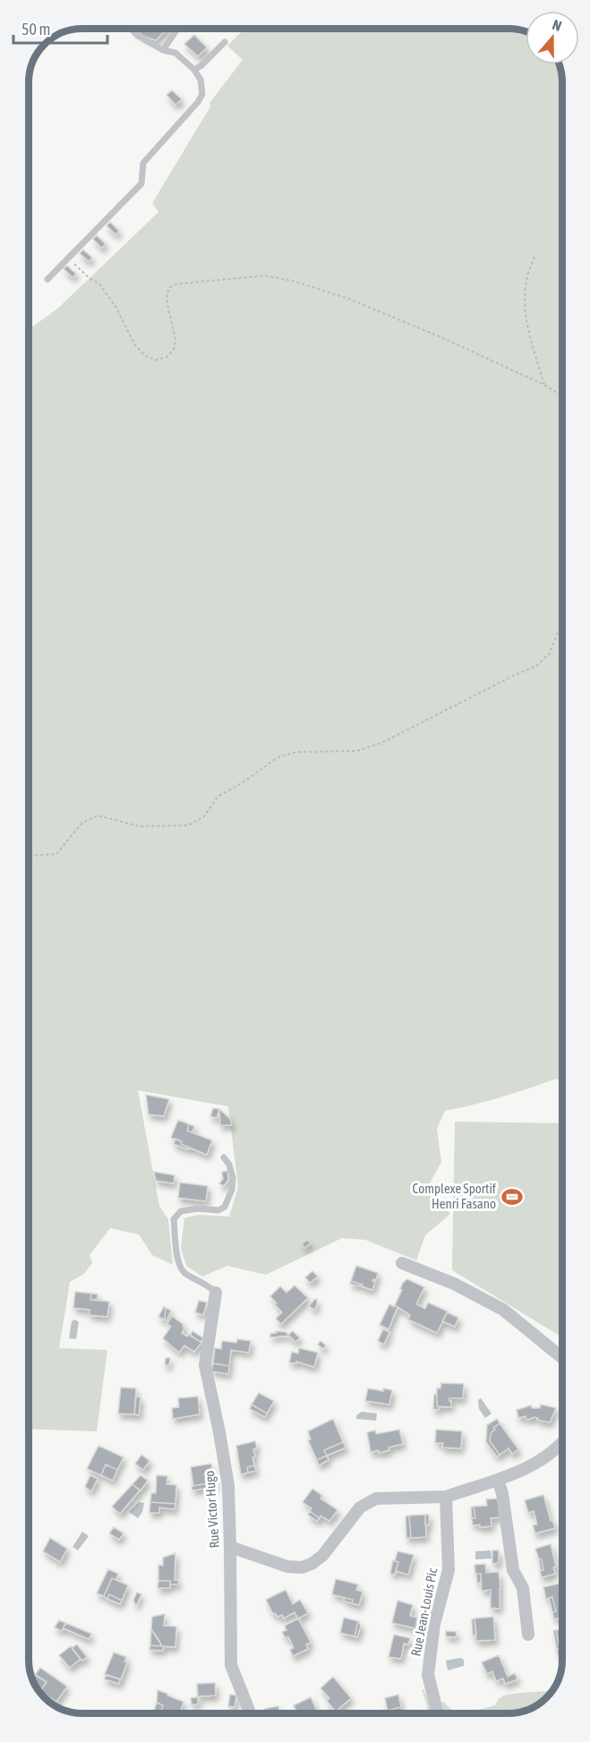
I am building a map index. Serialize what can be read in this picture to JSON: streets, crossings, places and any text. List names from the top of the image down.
{
  "streets": {
    "street": ["Rue Victor Hugo", "Rue Jean-Louis Pic"]
  },
  "places": {
    "sports": ["Complexe Sportif Henri Fasano"]
  },
  "scale_bar": "50 m",
  "north": "top"
}
